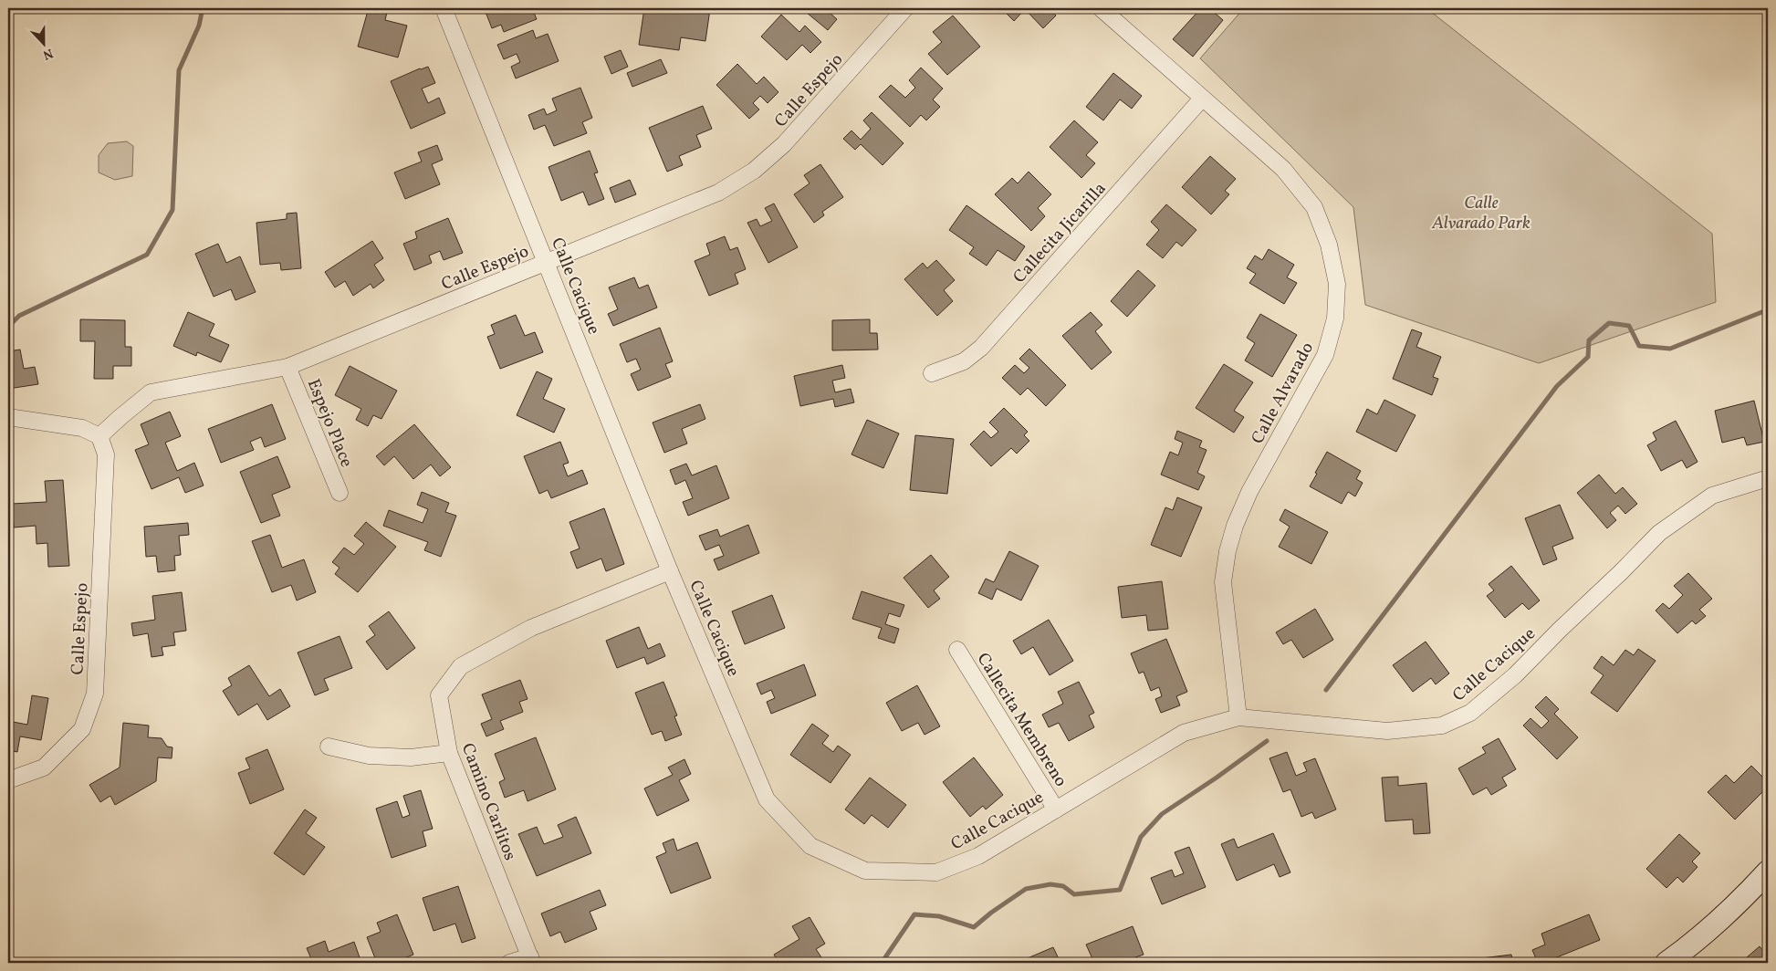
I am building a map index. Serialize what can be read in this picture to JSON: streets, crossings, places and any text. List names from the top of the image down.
{
  "streets": {
    "street": [
      "Calle Espejo",
      "Callecita Jicarilla",
      "Calle Cacique",
      "Calle Alvarado",
      "Espejo Place",
      "Callecita Membreno",
      "Camino Carlitos"
    ]
  },
  "crossings": [
    ["Calle Espejo", "Calle Cacique"],
    ["Calle Espejo", "Espejo Place"],
    ["Callecita Jicarilla", "Calle Alvarado"],
    ["Calle Cacique", "Calle Alvarado"],
    ["Calle Cacique", "Callecita Membreno"],
    ["Calle Cacique", "Camino Carlitos"]
  ],
  "parks": ["Calle Alvarado Park"],
  "north": "bottom"
}
